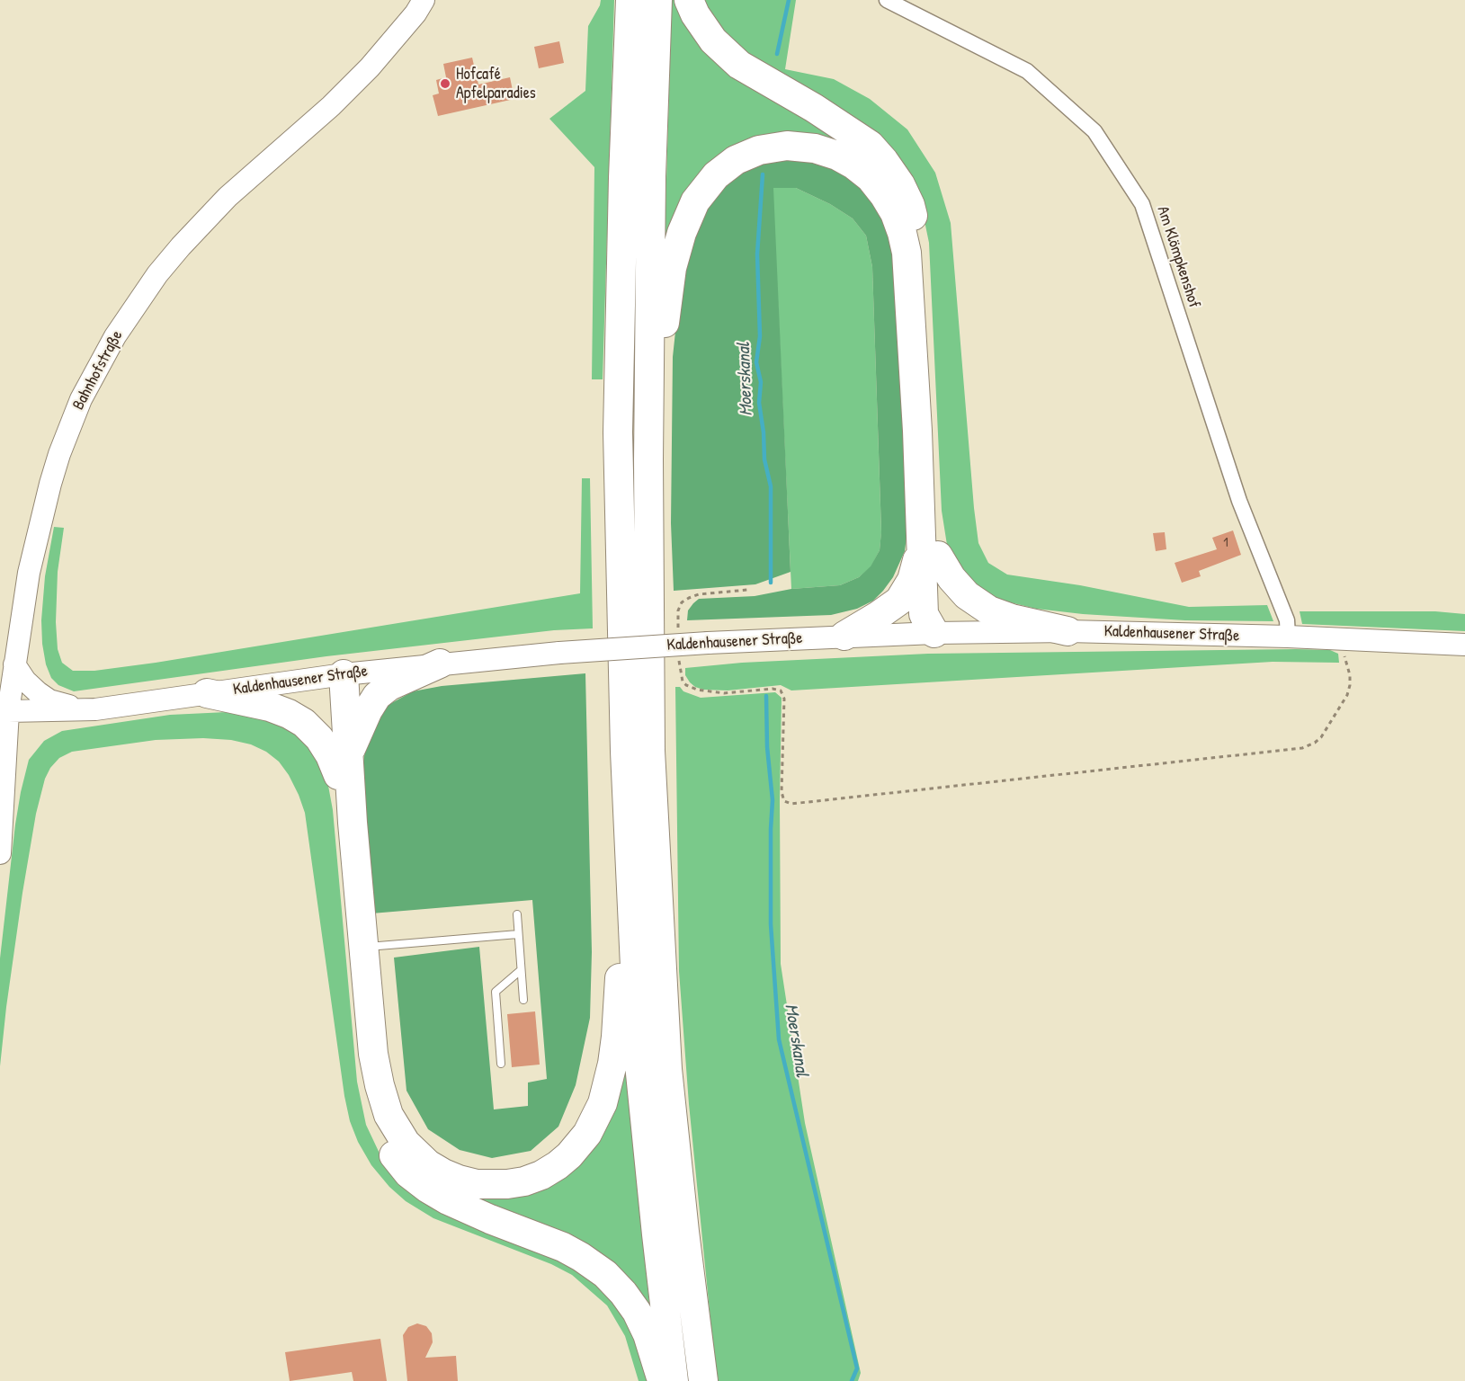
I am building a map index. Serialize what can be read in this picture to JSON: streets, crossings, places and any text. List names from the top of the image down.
{
  "streets": {
    "main road": ["Bahnhofstraße", "Kaldenhausener Straße"],
    "street": ["Am Klömpkenshof"]
  },
  "crossings": [
    ["Am Klömpkenshof", "Kaldenhausener Straße"],
    ["Bahnhofstraße", "Kaldenhausener Straße"]
  ],
  "water": ["Moerskanal"],
  "places": ["Hofcafé Apfelparadies"],
  "house_numbers": ["1"]
}
